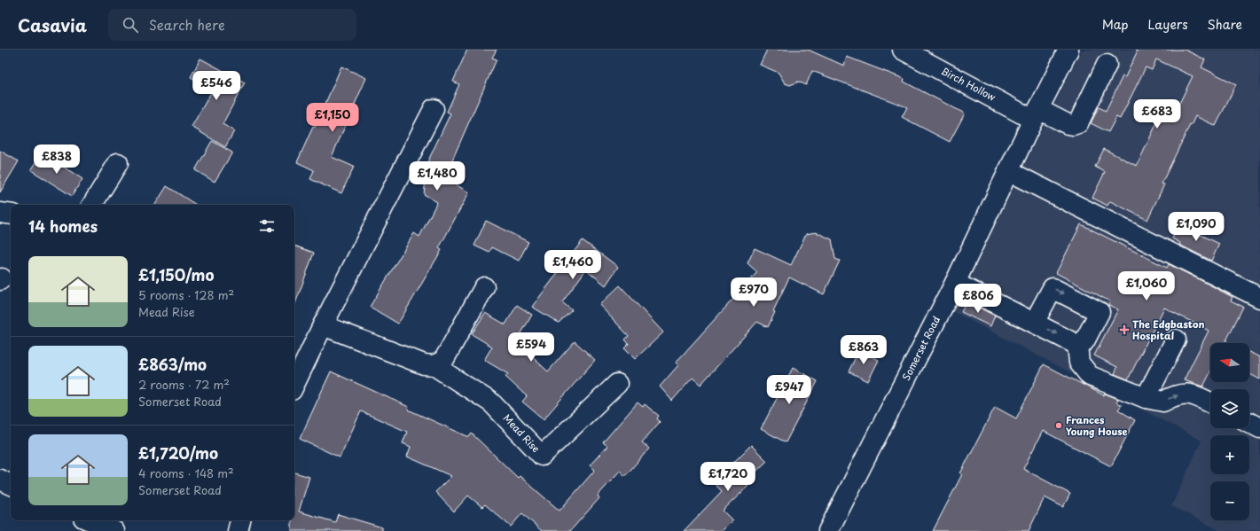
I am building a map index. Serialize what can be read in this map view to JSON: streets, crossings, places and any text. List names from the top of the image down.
{
  "streets": {
    "street": ["Birch Hollow", "Somerset Road", "Mead Rise"]
  },
  "crossings": [
    ["Birch Hollow", "Somerset Road"]
  ],
  "places": {
    "health": ["The Edgbaston Hospital"],
    "other": ["Frances Young House"]
  },
  "north": "left",
  "page": {
    "header": "Casavia",
    "search": "Search here",
    "nav": ["Map", "Layers", "Share"],
    "price": [
      "£546",
      "£683",
      "£1,150",
      "£838",
      "£1,480",
      "£1,090",
      "£1,460",
      "£1,060",
      "£970",
      "£806",
      "£594",
      "£863",
      "£947",
      "£1,720"
    ],
    "heading": "14 homes",
    "list": [
      {
        "name": "£1,150/mo",
        "note": "5 rooms · 128 m² · Mead Rise"
      },
      {
        "name": "£863/mo",
        "note": "2 rooms · 72 m² · Somerset Road"
      },
      {
        "name": "£1,720/mo",
        "note": "4 rooms · 148 m² · Somerset Road"
      }
    ],
    "map_buttons": ["+", "−"]
  }
}
